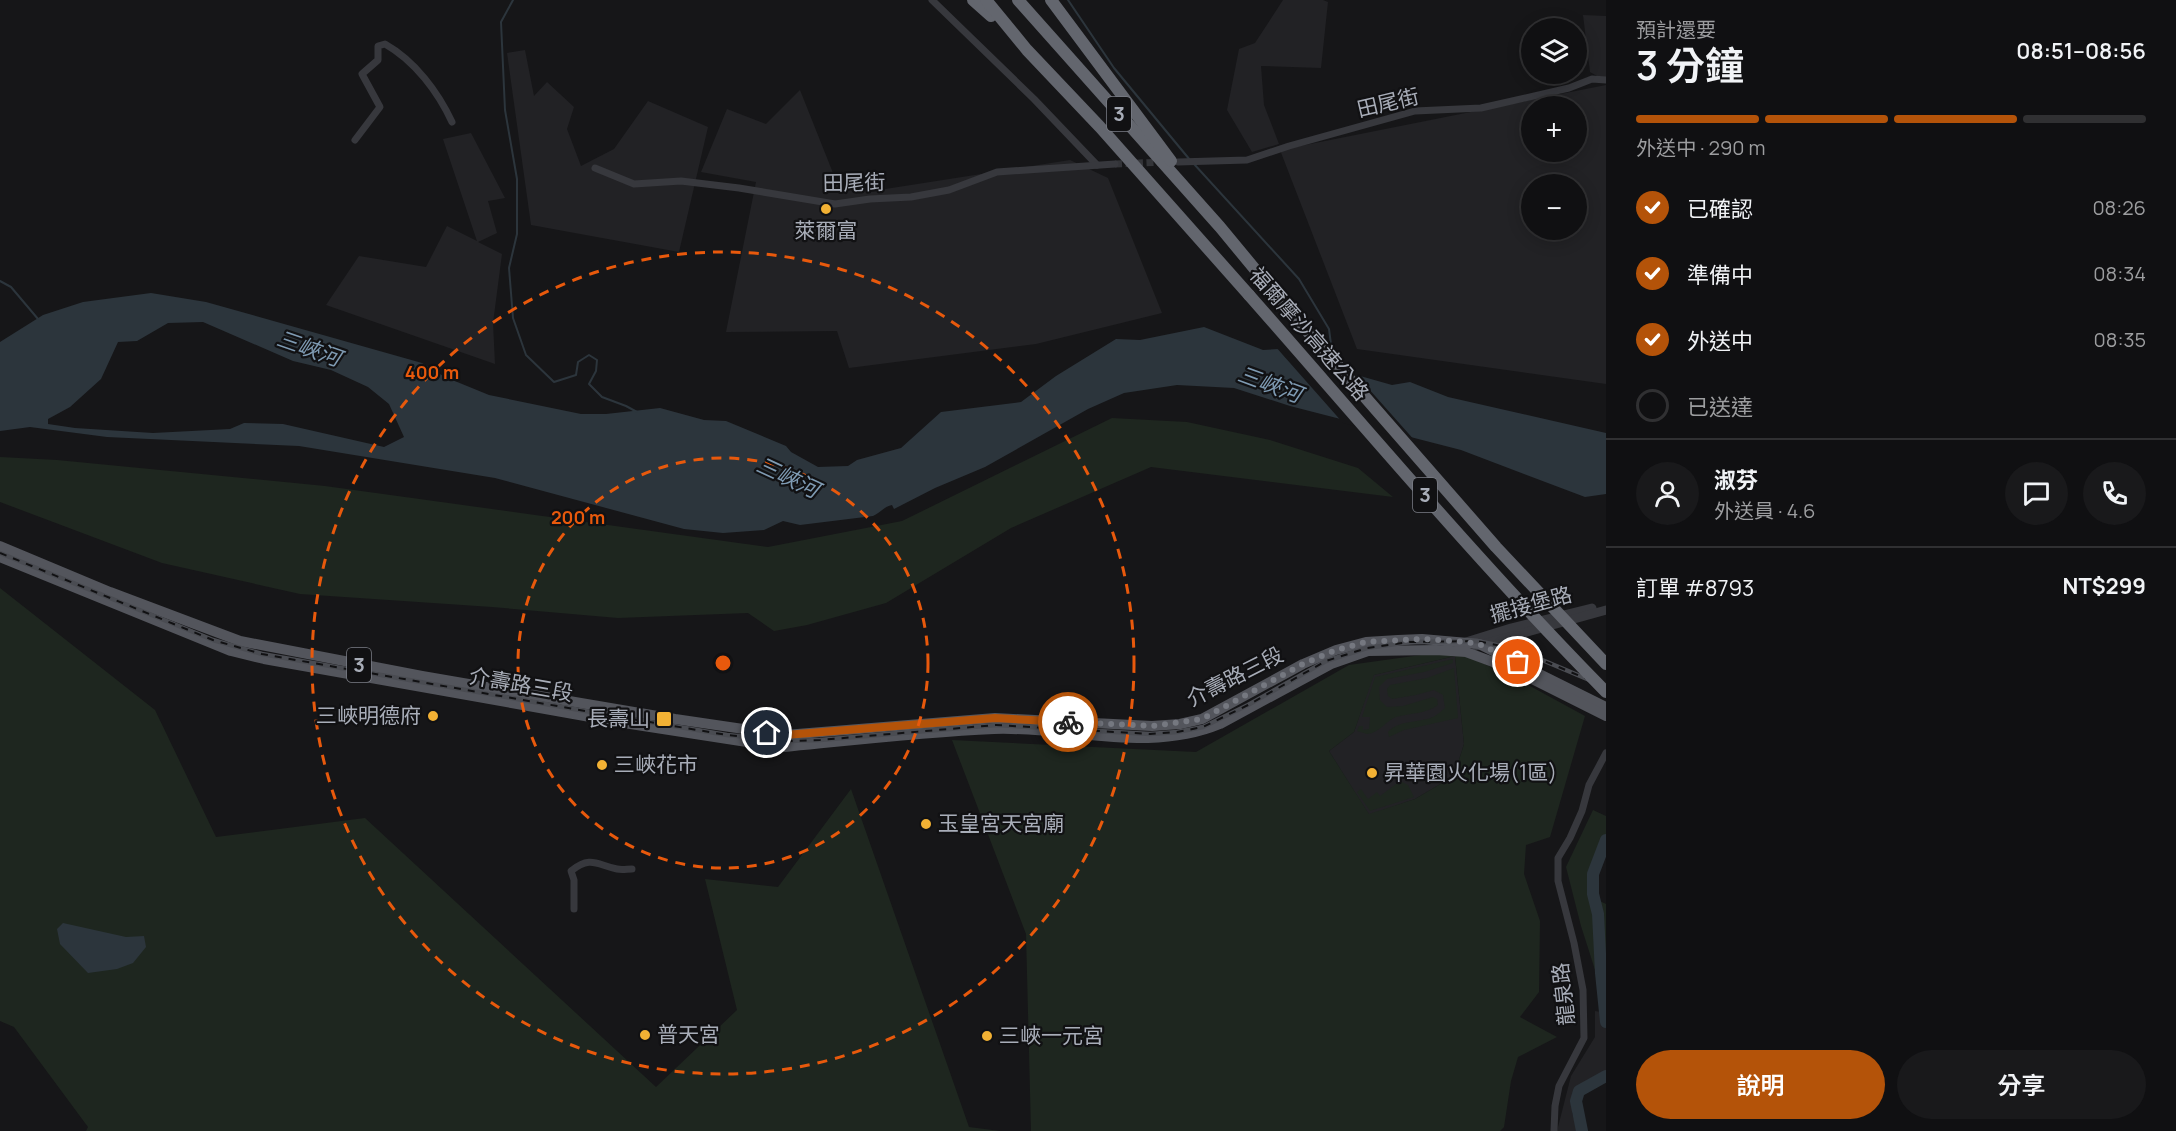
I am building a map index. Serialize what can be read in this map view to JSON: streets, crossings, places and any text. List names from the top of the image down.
{
  "streets": {
    "highway": ["3", "福爾摩沙高速公路"],
    "main road": ["介壽路三段"],
    "street": ["田尾街", "擺接堡路", "龍泉路"]
  },
  "crossings": [
    ["3", "擺接堡路"],
    ["3", "介壽路三段"],
    ["擺接堡路", "介壽路三段"]
  ],
  "water": ["三峽河"],
  "places": {
    "other": [
      "萊爾富",
      "三峽明德府",
      "三峽花市",
      "昇華園火化場(1區)",
      "玉皇宮天宮廟",
      "普天宮",
      "三峽一元宮"
    ],
    "transit": ["長壽山"]
  },
  "page": {
    "heading": ["3 分鐘", "預計還要", "08:51–08:56"],
    "panel": [
      "淑芬",
      "外送員 · 4.6",
      "訂單 #8793",
      "NT$299"
    ],
    "map_buttons": ["+", "−"],
    "bar": "外送中 · 290 m",
    "list": [
      ["已確認", "08:26"],
      ["準備中", "08:34"],
      ["外送中", "08:35"],
      "已送達"
    ],
    "buttons": ["說明", "分享"]
  },
  "rings": ["400 m", "200 m"]
}
